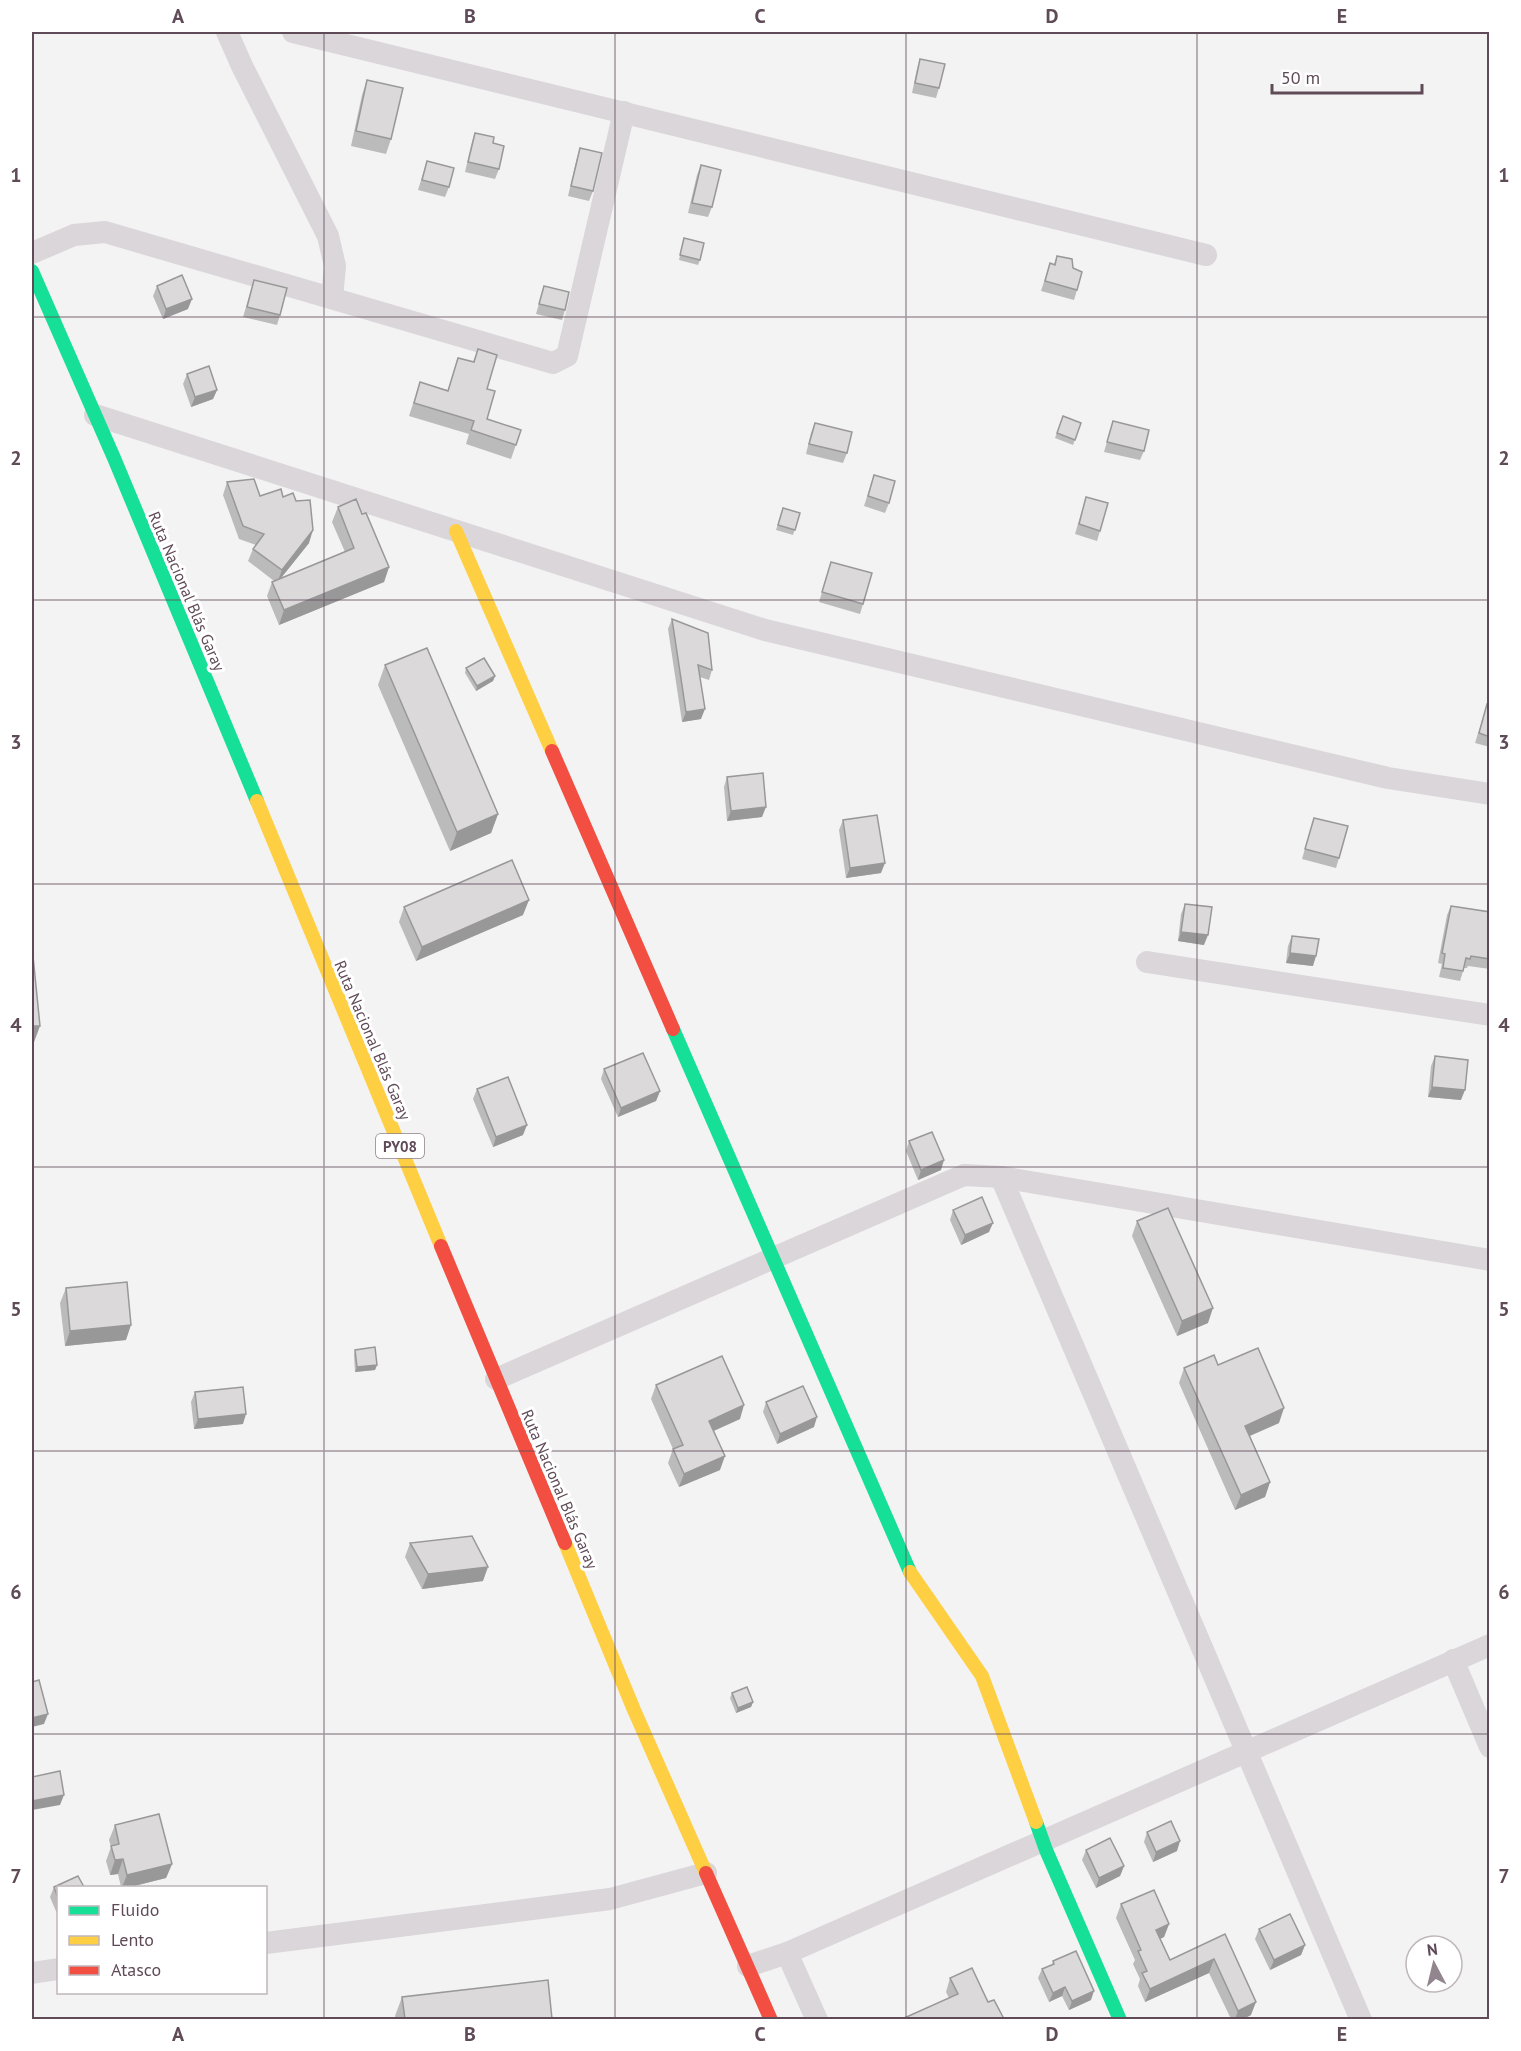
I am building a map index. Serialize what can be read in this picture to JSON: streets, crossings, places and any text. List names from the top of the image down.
{
  "streets": {
    "main road": ["Ruta Nacional Blás Garay", "PY08"]
  },
  "legend": ["Fluido", "Lento", "Atasco"],
  "scale_bar": "50 m",
  "north": "top",
  "grid": {
    "columns": [
      "A",
      "B",
      "C",
      "D",
      "E"
    ],
    "rows": [
      "1",
      "2",
      "3",
      "4",
      "5",
      "6",
      "7"
    ]
  }
}
